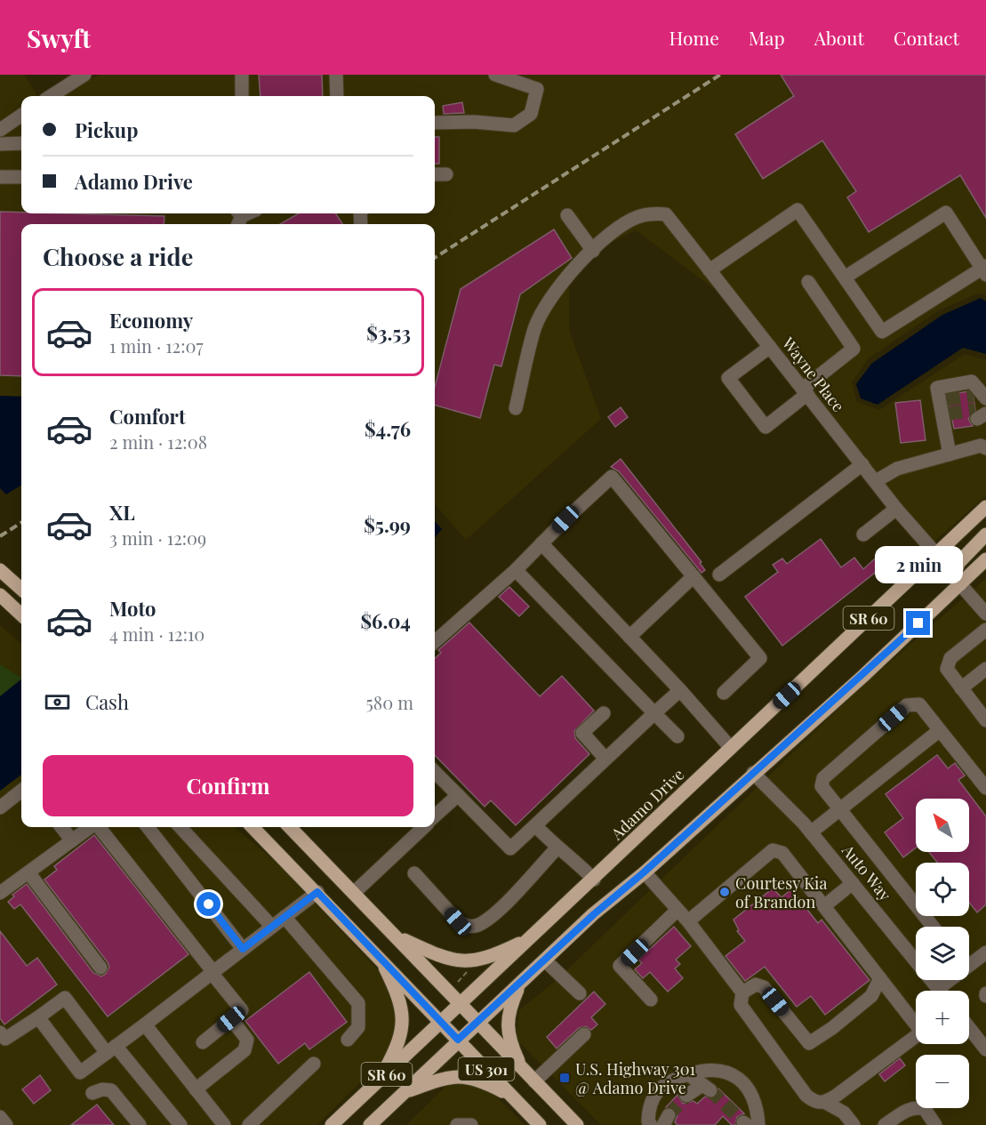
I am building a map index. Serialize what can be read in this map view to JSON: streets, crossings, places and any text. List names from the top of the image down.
{
  "streets": {
    "main road": ["SR 60", "Adamo Drive", "US 301"],
    "street": ["Wayne Place", "Auto Way"]
  },
  "crossings": [
    ["Wayne Place", "Adamo Drive"],
    ["SR 60", "Auto Way"],
    ["SR 60", "US 301"],
    ["Adamo Drive", "US 301"]
  ],
  "places": {
    "other": ["Courtesy Kia of Brandon"],
    "transit": ["U.S. Highway 301 @ Adamo Drive"]
  },
  "north": "top left",
  "page": {
    "header": "Swyft",
    "nav": [
      "Home",
      "Map",
      "About",
      "Contact"
    ],
    "banner": ["Pickup", "Adamo Drive"],
    "heading": "Choose a ride",
    "list": [
      {
        "name": "Economy",
        "note": "1 min · 12:07",
        "value": "$3.53"
      },
      {
        "name": "Comfort",
        "note": "2 min · 12:08",
        "value": "$4.76"
      },
      {
        "name": "XL",
        "note": "3 min · 12:09",
        "value": "$5.99"
      },
      {
        "name": "Moto",
        "note": "4 min · 12:10",
        "value": "$6.04"
      }
    ],
    "bubble": "2 min",
    "pay": ["Cash", "580 m"],
    "buttons": "Confirm",
    "map_buttons": ["+", "−"]
  }
}
